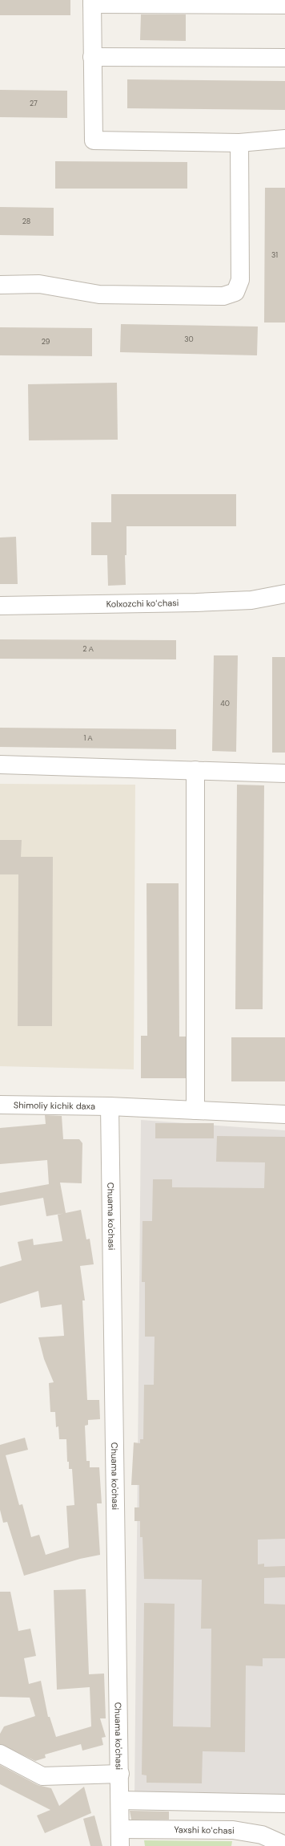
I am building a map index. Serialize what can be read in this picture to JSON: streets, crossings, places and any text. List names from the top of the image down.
{
  "streets": {
    "street": [
      "Kolxozchi koʻchasi",
      "Shimoliy kichik daxa",
      "Chuama ko'chasi",
      "Yaxshi koʻchasi"
    ]
  },
  "crossings": [
    ["Shimoliy kichik daxa", "Chuama ko'chasi"],
    ["Chuama ko'chasi", "Yaxshi koʻchasi"]
  ],
  "house_numbers": [
    "27",
    "28",
    "31",
    "30",
    "29",
    "2 А",
    "40",
    "1 А"
  ]
}
